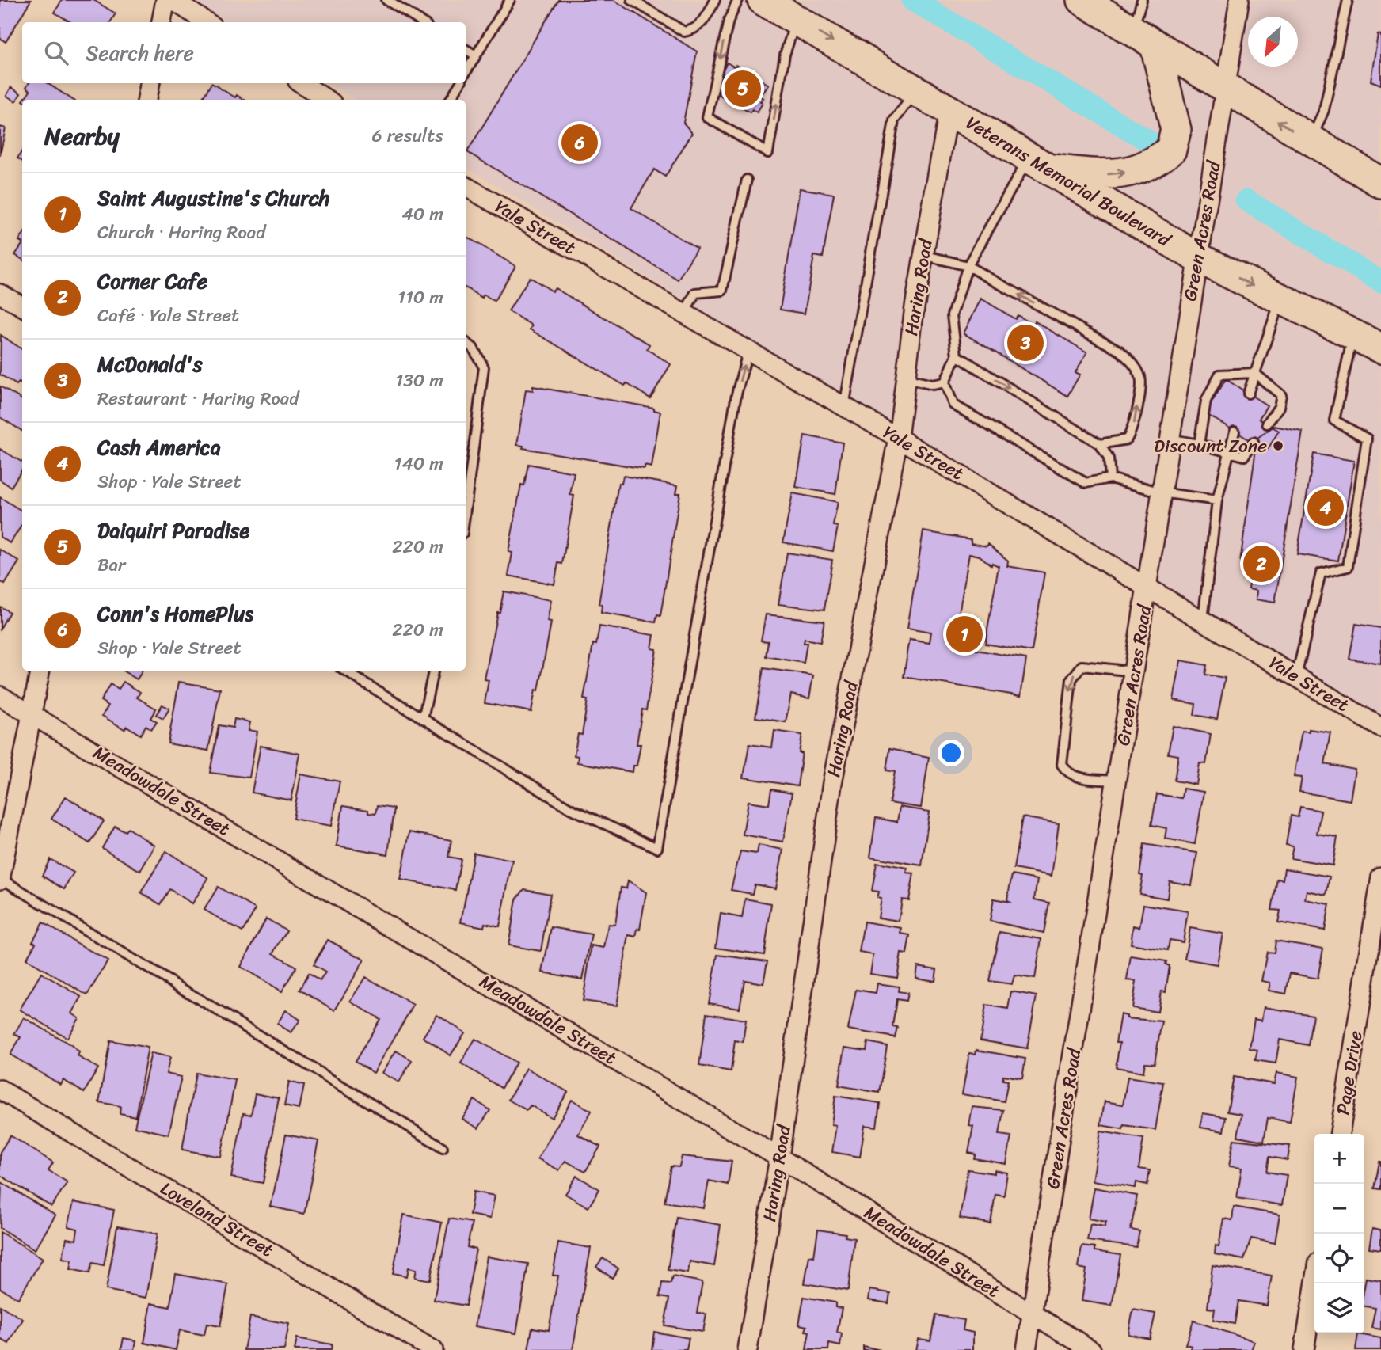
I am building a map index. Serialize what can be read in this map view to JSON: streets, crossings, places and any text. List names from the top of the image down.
{
  "streets": {
    "main road": ["Veterans Memorial Boulevard"],
    "street": [
      "Yale Street",
      "Green Acres Road",
      "Haring Road",
      "Meadowdale Street",
      "Page Drive",
      "Loveland Street"
    ]
  },
  "crossings": [
    ["Veterans Memorial Boulevard", "Green Acres Road"],
    ["Veterans Memorial Boulevard", "Haring Road"],
    ["Yale Street", "Green Acres Road"],
    ["Yale Street", "Haring Road"],
    ["Green Acres Road", "Meadowdale Street"],
    ["Haring Road", "Meadowdale Street"]
  ],
  "places": ["Discount Zone"],
  "north": "bottom left",
  "page": {
    "search": "Search here",
    "pins": [
      "5",
      "6",
      "3",
      "4",
      "2",
      "1"
    ],
    "heading": ["Nearby", "6 results"],
    "list": [
      {
        "mark": "1",
        "name": "Saint Augustine's Church",
        "note": "Church · Haring Road",
        "value": "40 m"
      },
      {
        "mark": "2",
        "name": "Corner Cafe",
        "note": "Café · Yale Street",
        "value": "110 m"
      },
      {
        "mark": "3",
        "name": "McDonald's",
        "note": "Restaurant · Haring Road",
        "value": "130 m"
      },
      {
        "mark": "4",
        "name": "Cash America",
        "note": "Shop · Yale Street",
        "value": "140 m"
      },
      {
        "mark": "5",
        "name": "Daiquiri Paradise",
        "note": "Bar",
        "value": "220 m"
      },
      {
        "mark": "6",
        "name": "Conn's HomePlus",
        "note": "Shop · Yale Street",
        "value": "220 m"
      }
    ],
    "map_buttons": ["+", "−"]
  }
}
